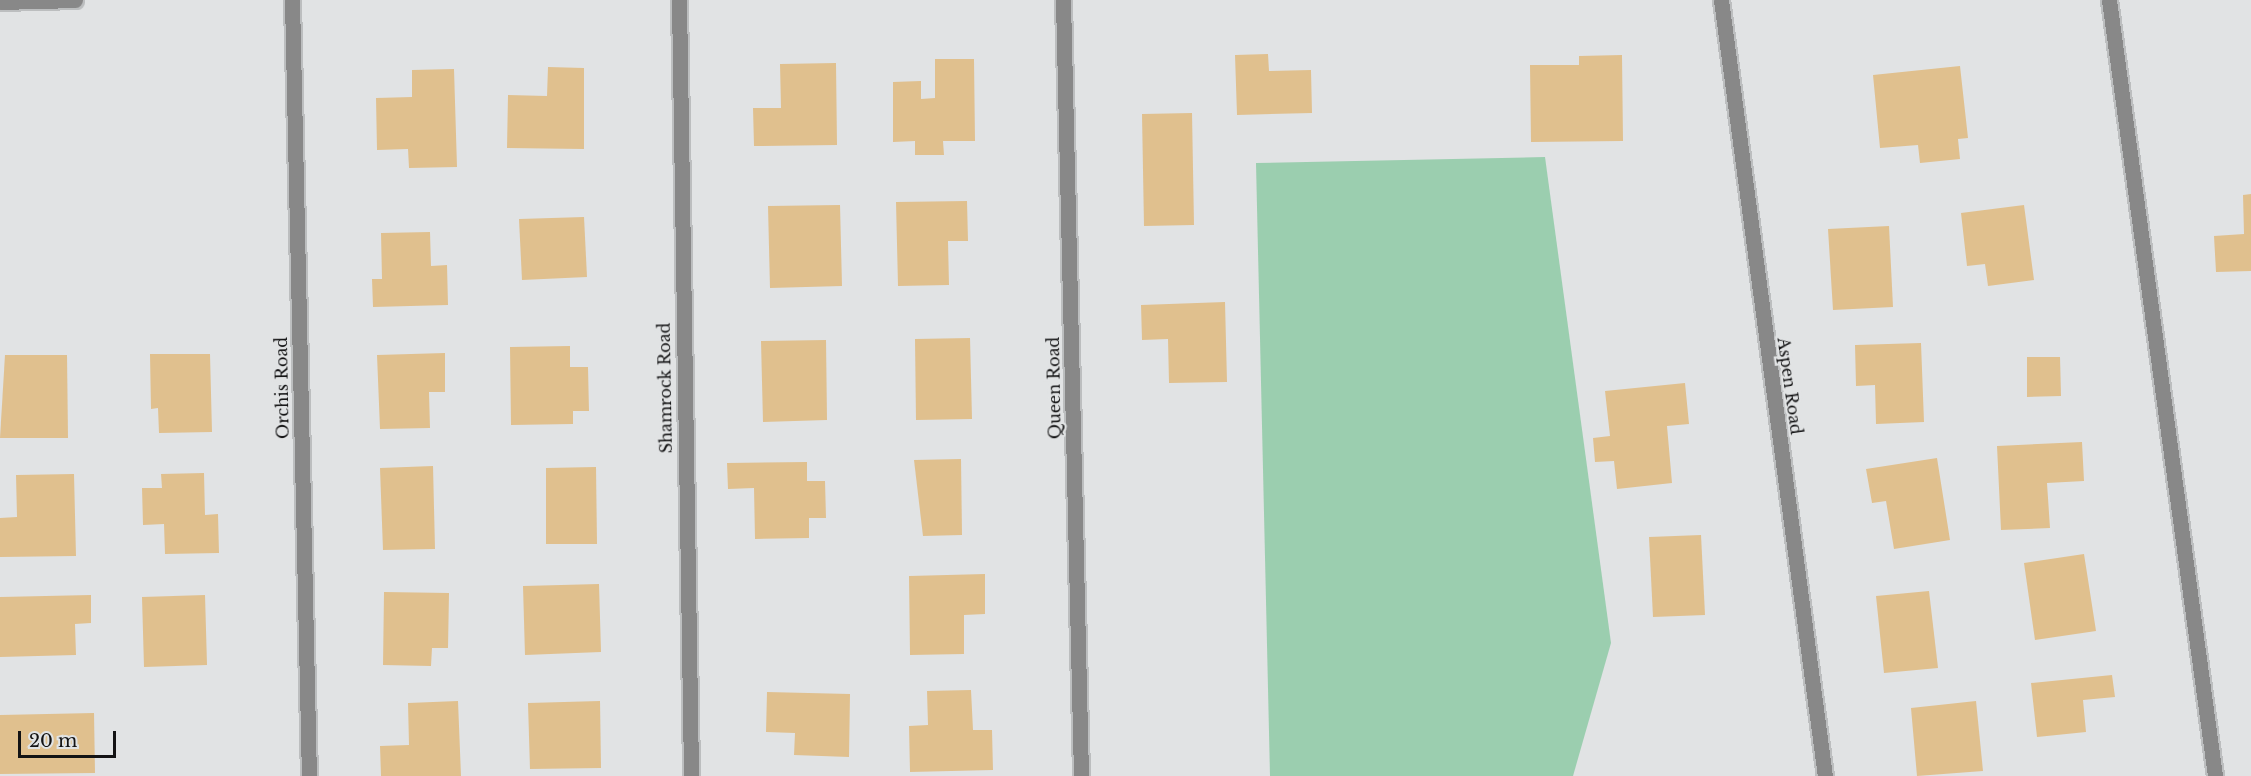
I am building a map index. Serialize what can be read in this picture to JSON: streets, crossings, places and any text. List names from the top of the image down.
{
  "streets": {
    "street": [
      "Aspen Road",
      "Orchis Road",
      "Shamrock Road",
      "Queen Road"
    ]
  },
  "scale_bar": "20 m"
}
